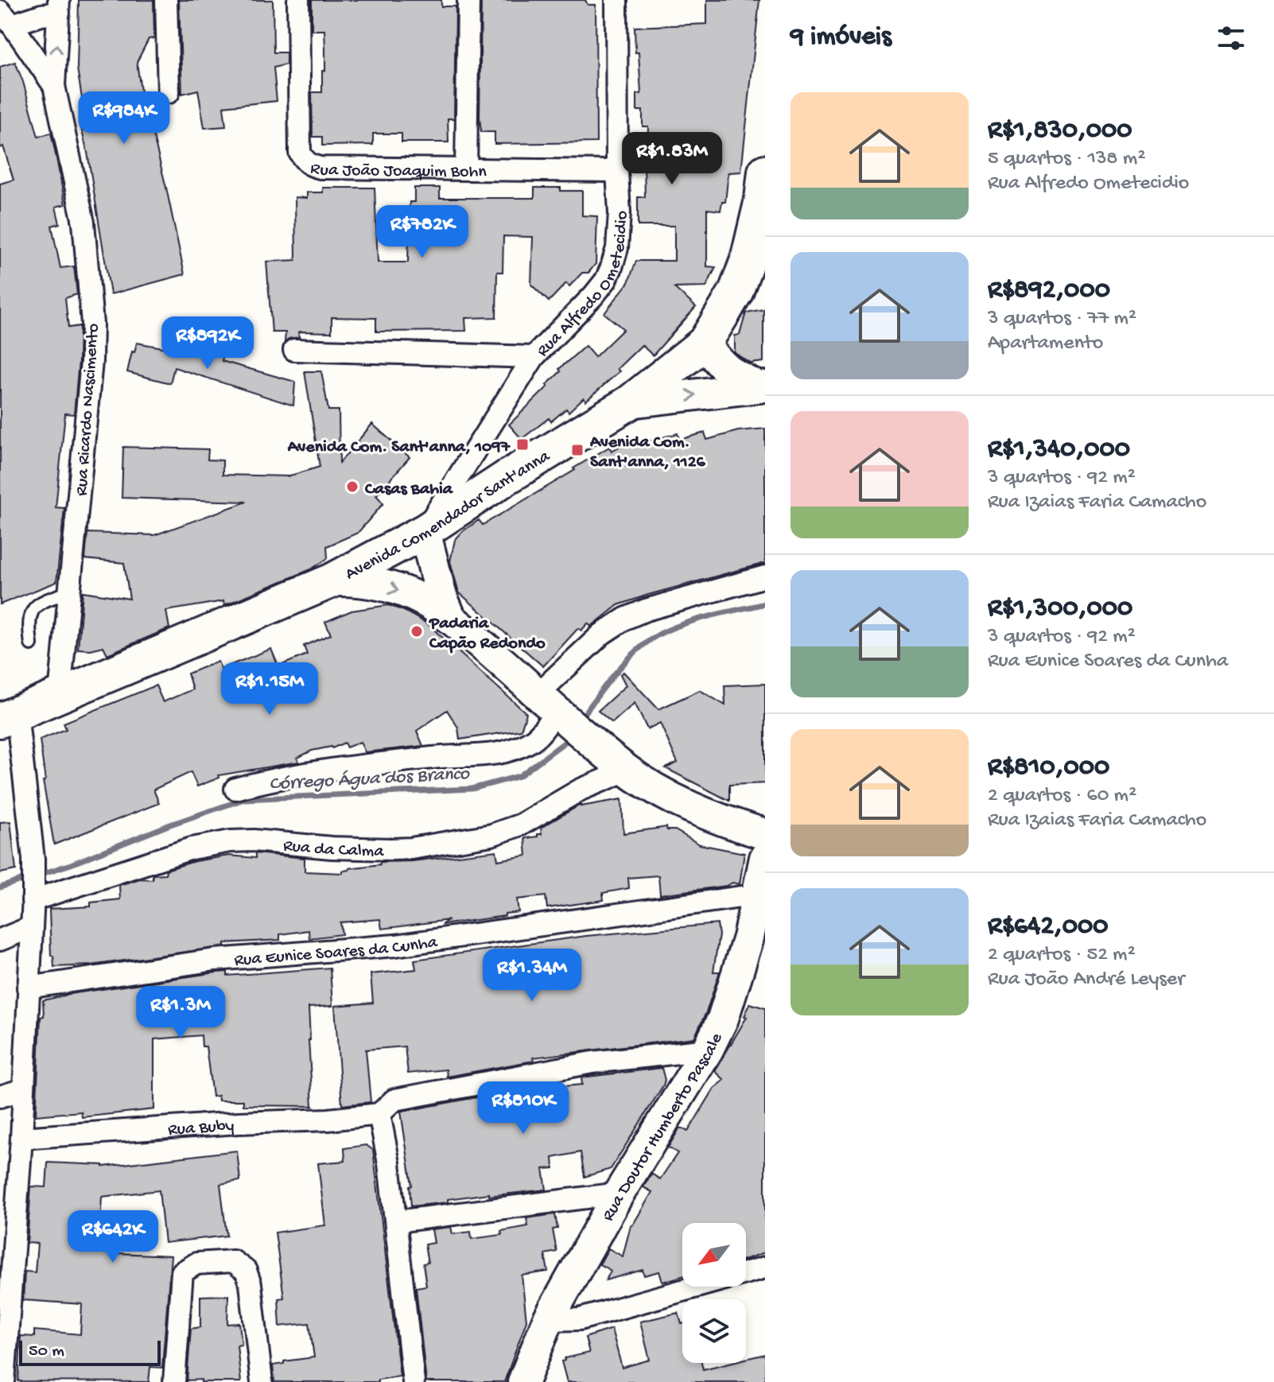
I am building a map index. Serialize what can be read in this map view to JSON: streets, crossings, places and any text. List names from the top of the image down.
{
  "streets": {
    "main road": ["Avenida Comendador Sant'anna"],
    "street": [
      "Rua João Joaquim Bohn",
      "Rua Alfredo Ometecidio",
      "Rua Ricardo Nascimento",
      "Rua da Calma",
      "Rua Eunice Soares da Cunha",
      "Rua Buby",
      "Rua Doutor Humberto Pascale"
    ]
  },
  "crossings": [
    ["Rua João Joaquim Bohn", "Rua Alfredo Ometecidio"],
    ["Rua Alfredo Ometecidio", "Avenida Comendador Sant'anna"],
    ["Rua Ricardo Nascimento", "Avenida Comendador Sant'anna"],
    ["Rua Eunice Soares da Cunha", "Rua Doutor Humberto Pascale"]
  ],
  "water": ["Córrego Água dos Branco"],
  "places": {
    "transit": ["Avenida Com. Sant'anna, 1097", "Avenida Com. Sant'anna, 1126"],
    "other": ["Casas Bahia", "Padaria Capão Redondo"]
  },
  "scale_bar": "50 m",
  "north": "bottom left",
  "page": {
    "heading": "9 imóveis",
    "list": [
      {
        "name": "R$1,830,000",
        "note": "5 quartos · 138 m² · Rua Alfredo Ometecidio"
      },
      {
        "name": "R$892,000",
        "note": "3 quartos · 77 m² · Apartamento"
      },
      {
        "name": "R$1,340,000",
        "note": "3 quartos · 92 m² · Rua Izaias Faria Camacho"
      },
      {
        "name": "R$1,300,000",
        "note": "3 quartos · 92 m² · Rua Eunice Soares da Cunha"
      },
      {
        "name": "R$810,000",
        "note": "2 quartos · 60 m² · Rua Izaias Faria Camacho"
      },
      {
        "name": "R$642,000",
        "note": "2 quartos · 52 m² · Rua João André Leyser"
      }
    ],
    "price": [
      "R$984K",
      "R$1.83M",
      "R$782K",
      "R$892K",
      "R$1.15M",
      "R$1.34M",
      "R$1.3M",
      "R$810K",
      "R$642K"
    ],
    "scale": "50 m"
  }
}
